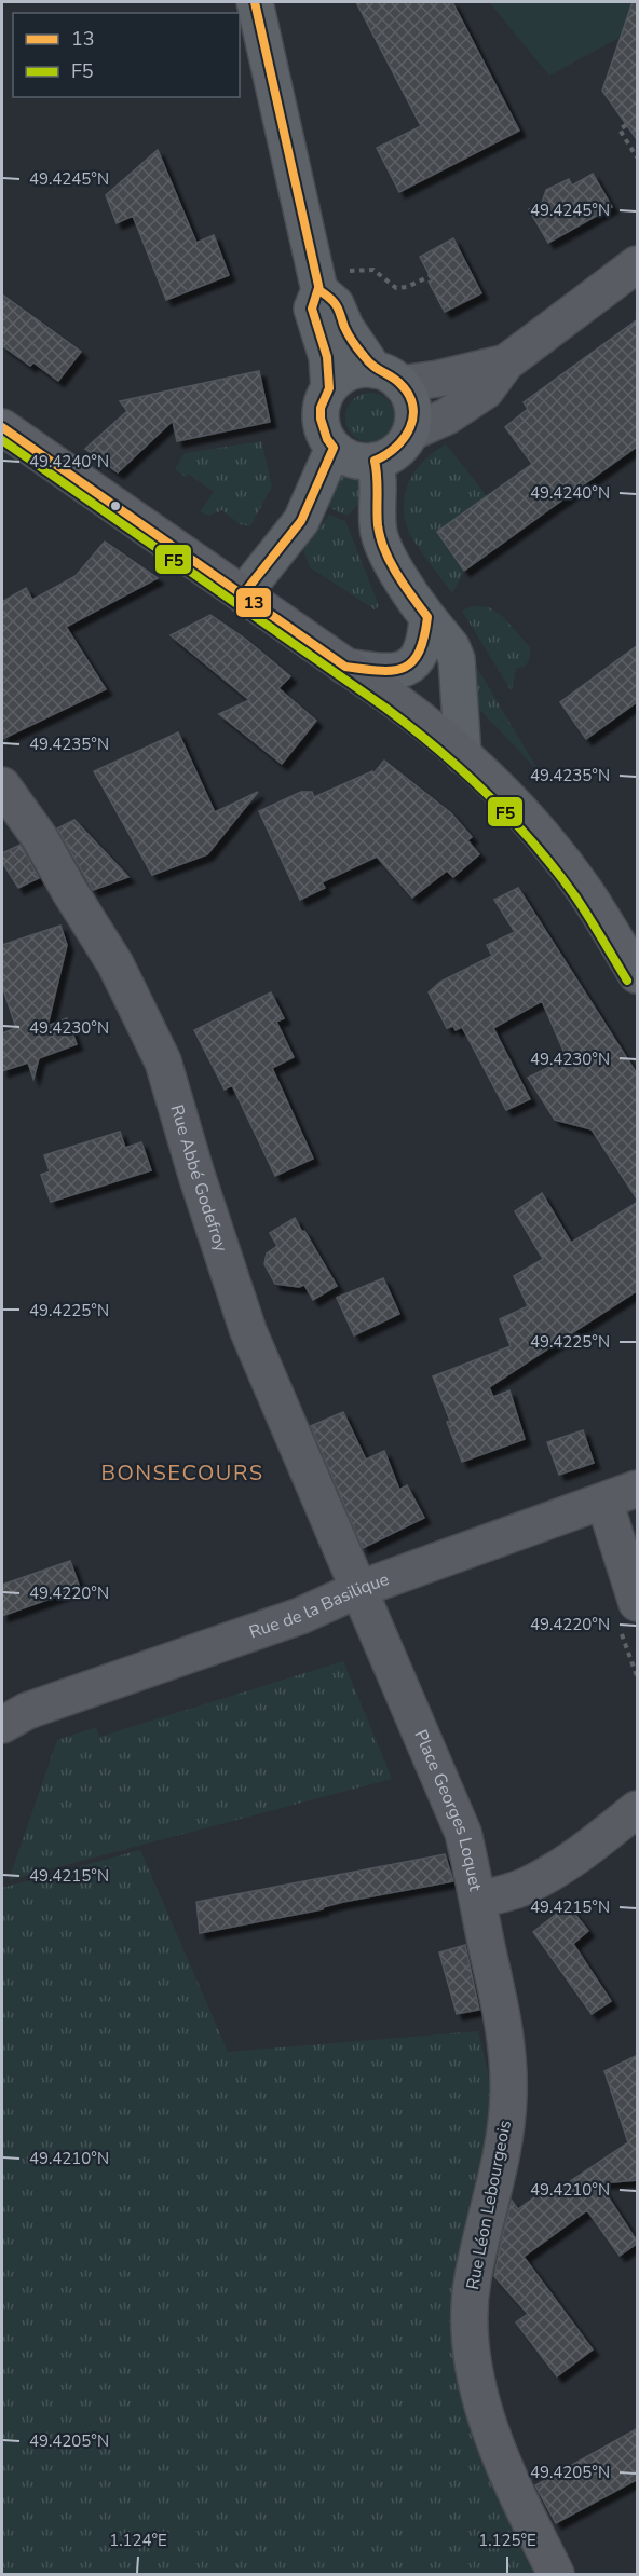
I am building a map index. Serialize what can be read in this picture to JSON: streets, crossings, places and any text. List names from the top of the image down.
{
  "streets": {
    "street": [
      "Rue Abbé Godefroy",
      "Rue de la Basilique",
      "Place Georges Loquet",
      "Rue Léon Lebourgeois"
    ]
  },
  "crossings": [
    ["Rue Abbé Godefroy", "Rue de la Basilique"],
    ["Rue Abbé Godefroy", "Place Georges Loquet"],
    ["Rue de la Basilique", "Place Georges Loquet"],
    ["Place Georges Loquet", "Rue Léon Lebourgeois"]
  ],
  "districts": ["BONSECOURS"],
  "lines": ["transit line 13", "transit line F5"],
  "legend": ["13", "F5"],
  "coordinates": [
    "49.4245°N",
    "49.4240°N",
    "49.4235°N",
    "49.4230°N",
    "49.4225°N",
    "49.4220°N",
    "49.4215°N",
    "49.4210°N",
    "49.4205°N",
    "1.124°E",
    "1.125°E"
  ]
}
